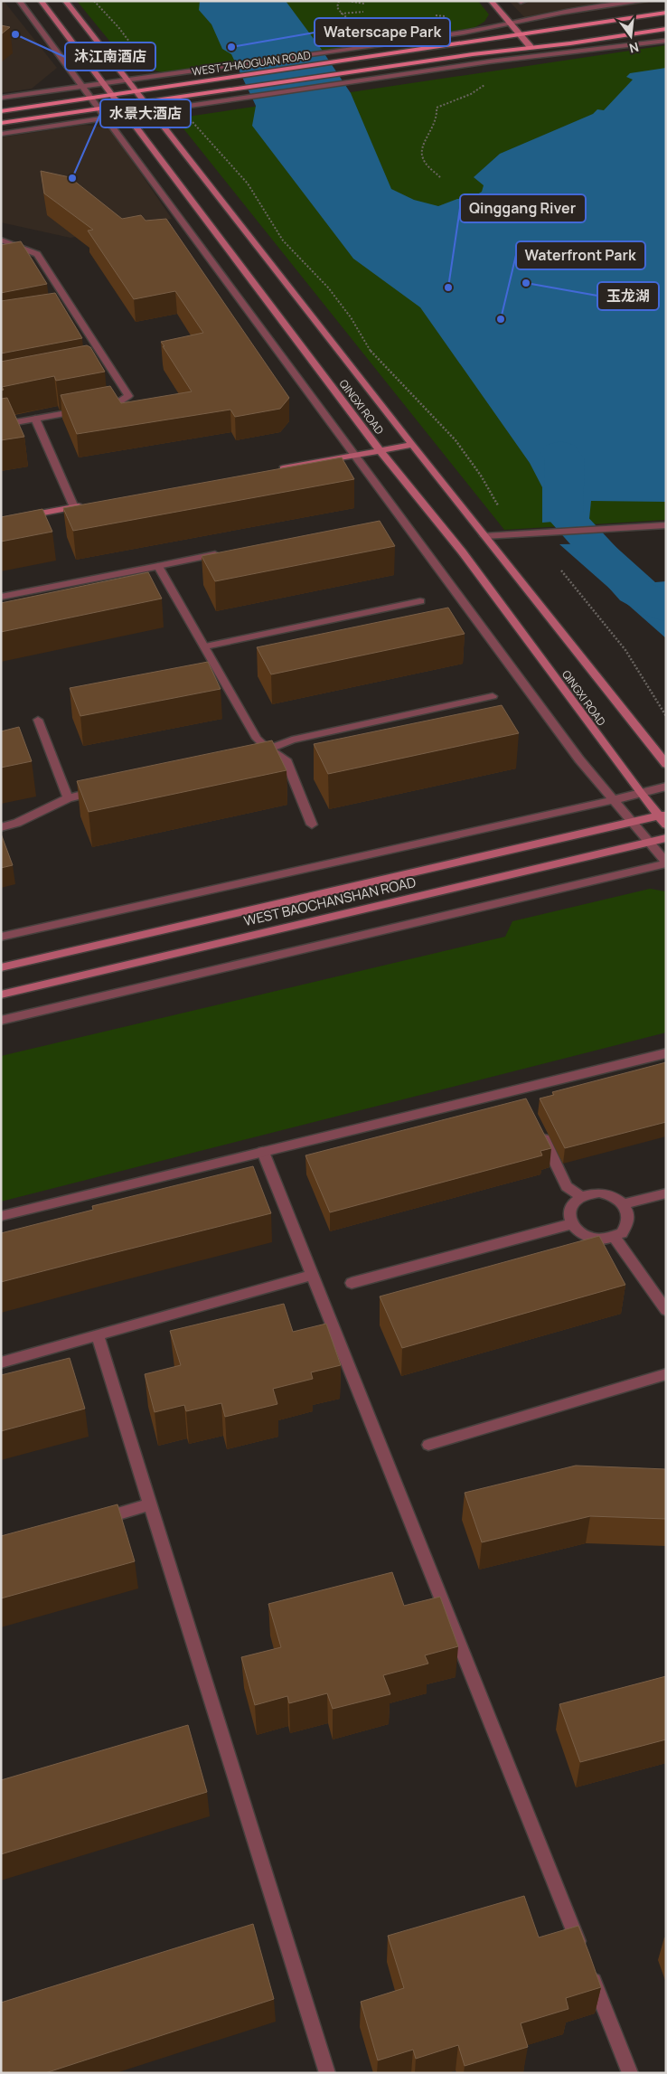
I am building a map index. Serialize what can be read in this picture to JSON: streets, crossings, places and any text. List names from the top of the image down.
{
  "streets": {
    "main road": ["WEST ZHAOGUAN ROAD", "QINGXI ROAD", "WEST BAOCHANSHAN ROAD"]
  },
  "crossings": [
    ["WEST ZHAOGUAN ROAD", "QINGXI ROAD"],
    ["QINGXI ROAD", "WEST BAOCHANSHAN ROAD"]
  ],
  "places": [
    "沐江南酒店",
    "Waterscape Park",
    "水景大酒店",
    "玉龙湖",
    "Qinggang River",
    "Waterfront Park"
  ],
  "north": "bottom"
}
